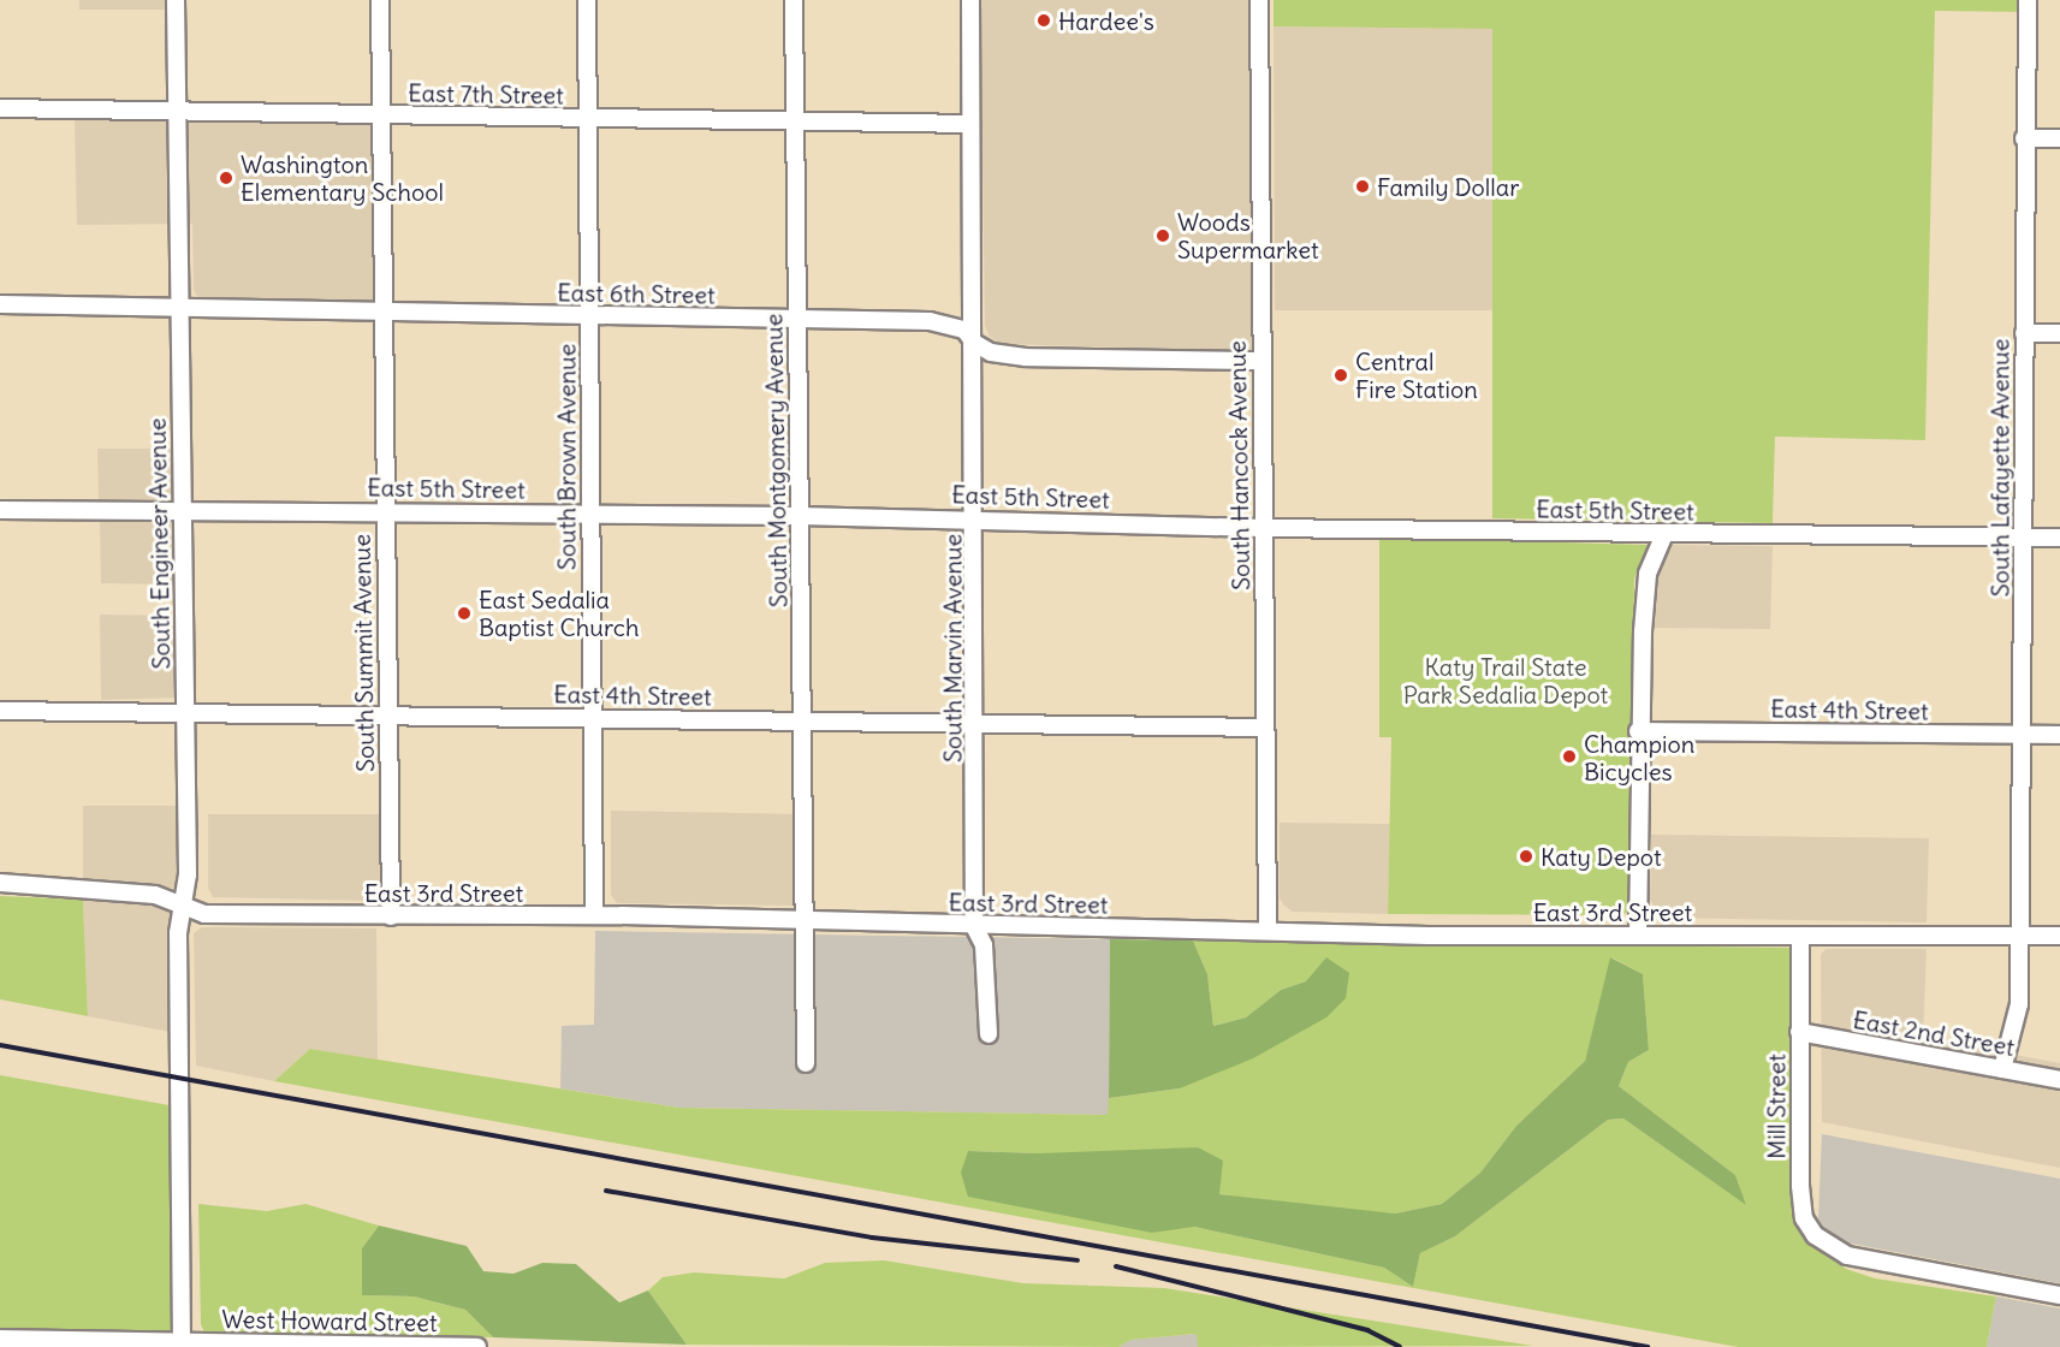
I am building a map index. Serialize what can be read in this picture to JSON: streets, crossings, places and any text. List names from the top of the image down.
{
  "streets": {
    "street": [
      "East 7th Street",
      "East 6th Street",
      "South Brown Avenue",
      "South Montgomery Avenue",
      "South Hancock Avenue",
      "South Lafayette Avenue",
      "East 5th Street",
      "South Engineer Avenue",
      "South Marvin Avenue",
      "South Summit Avenue",
      "East 4th Street",
      "East 3rd Street",
      "East 2nd Street",
      "Mill Street",
      "West Howard Street"
    ]
  },
  "crossings": [
    ["East 7th Street", "South Brown Avenue"],
    ["East 7th Street", "South Montgomery Avenue"],
    ["East 7th Street", "South Engineer Avenue"],
    ["East 7th Street", "South Marvin Avenue"],
    ["East 7th Street", "South Summit Avenue"],
    ["East 6th Street", "South Brown Avenue"],
    ["East 6th Street", "South Montgomery Avenue"],
    ["East 6th Street", "South Hancock Avenue"],
    ["East 6th Street", "South Engineer Avenue"],
    ["East 6th Street", "South Marvin Avenue"],
    ["East 6th Street", "South Summit Avenue"],
    ["South Brown Avenue", "East 5th Street"],
    ["South Brown Avenue", "East 4th Street"],
    ["South Brown Avenue", "East 3rd Street"],
    ["South Montgomery Avenue", "East 5th Street"],
    ["South Montgomery Avenue", "East 4th Street"],
    ["South Montgomery Avenue", "East 3rd Street"],
    ["South Hancock Avenue", "East 5th Street"],
    ["South Hancock Avenue", "East 4th Street"],
    ["South Hancock Avenue", "East 3rd Street"],
    ["South Lafayette Avenue", "East 5th Street"],
    ["South Lafayette Avenue", "East 4th Street"],
    ["South Lafayette Avenue", "East 3rd Street"],
    ["South Lafayette Avenue", "East 2nd Street"],
    ["East 5th Street", "South Engineer Avenue"],
    ["East 5th Street", "South Marvin Avenue"],
    ["East 5th Street", "South Summit Avenue"],
    ["South Engineer Avenue", "East 4th Street"],
    ["South Engineer Avenue", "East 3rd Street"],
    ["South Engineer Avenue", "West Howard Street"],
    ["South Marvin Avenue", "East 4th Street"],
    ["South Marvin Avenue", "East 3rd Street"],
    ["South Summit Avenue", "East 4th Street"],
    ["South Summit Avenue", "East 3rd Street"],
    ["East 3rd Street", "Mill Street"],
    ["East 2nd Street", "Mill Street"]
  ],
  "parks": ["Katy Trail State Park Sedalia Depot"],
  "places": [
    "Hardee's",
    "Washington Elementary School",
    "Family Dollar",
    "Woods Supermarket",
    "Central Fire Station",
    "East Sedalia Baptist Church",
    "Champion Bicycles",
    "Katy Depot"
  ]
}
